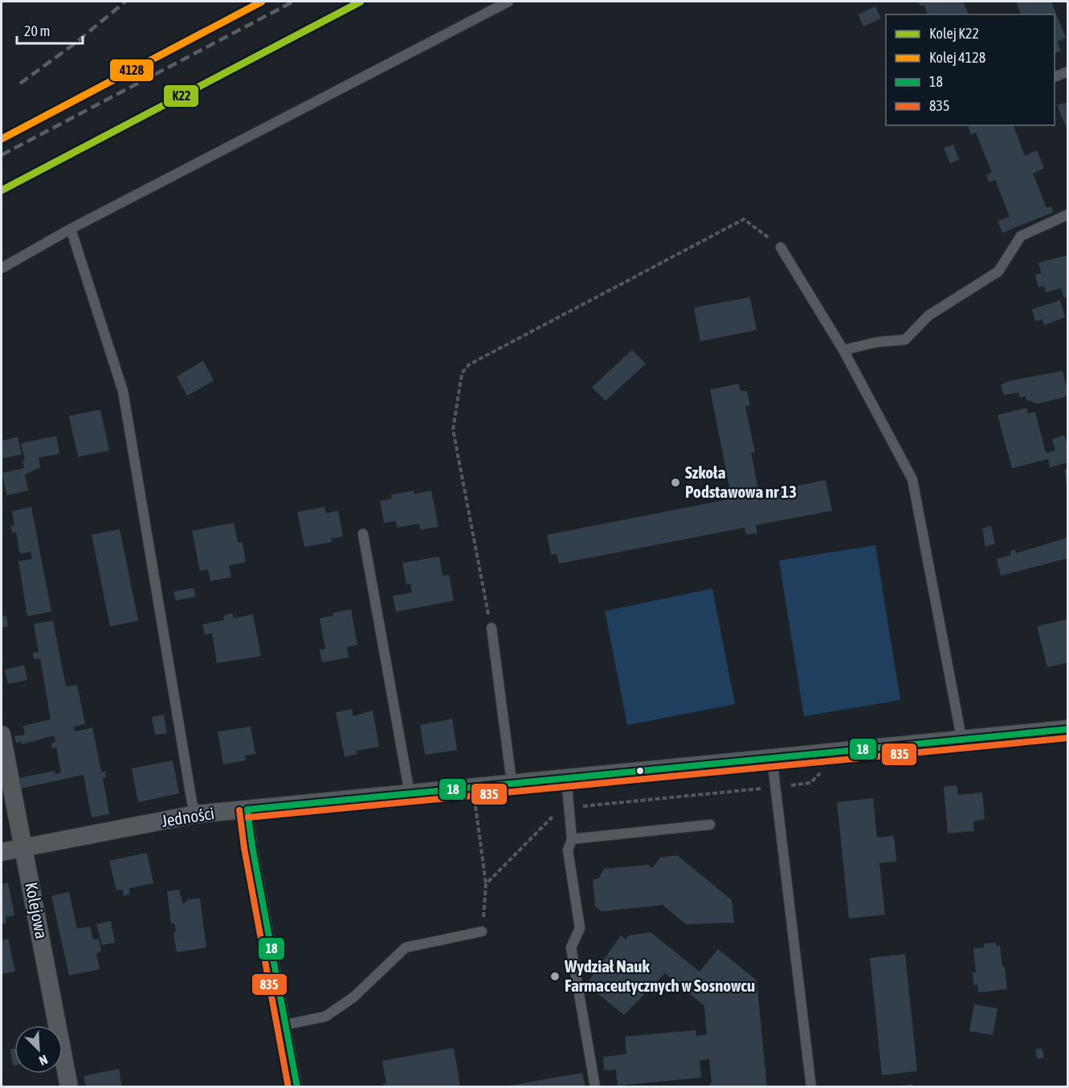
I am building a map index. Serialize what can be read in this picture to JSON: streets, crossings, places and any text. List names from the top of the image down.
{
  "streets": {
    "street": ["Jedności", "Kolejowa"]
  },
  "crossings": [
    ["Jedności", "Kolejowa"]
  ],
  "places": ["Szkoła Podstawowa nr 13", "Wydział Nauk Farmaceutycznych w Sosnowcu"],
  "lines": [
    "rail line K22",
    "rail line 4128",
    "transit line 18",
    "transit line 835"
  ],
  "legend": [
    "Kolej K22",
    "Kolej 4128",
    "18",
    "835"
  ],
  "scale_bar": "20 m",
  "north": "bottom right"
}
